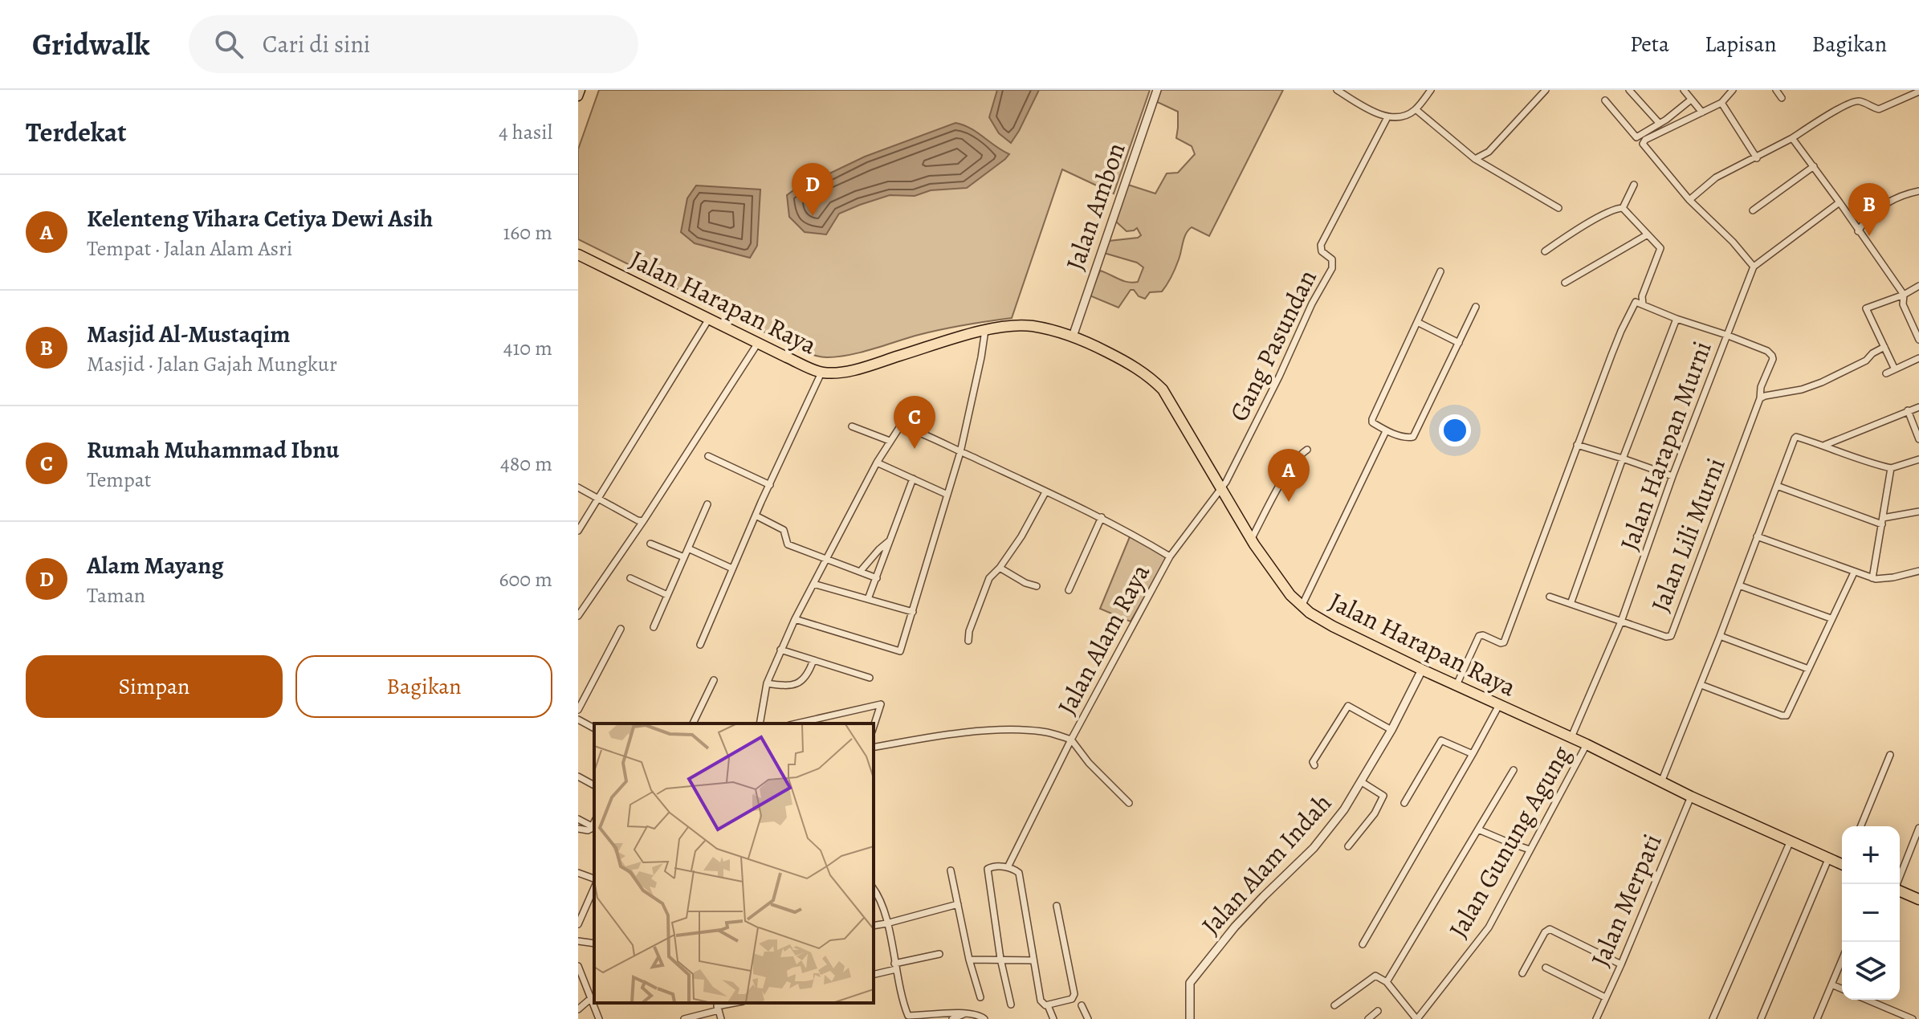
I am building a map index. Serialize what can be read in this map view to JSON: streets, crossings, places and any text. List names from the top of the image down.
{
  "streets": {
    "main road": ["Jalan Harapan Raya"],
    "street": [
      "Jalan Ambon",
      "Gang Pasundan",
      "Jalan Harapan Murni",
      "Jalan Lili Murni",
      "Jalan Alam Raya",
      "Jalan Gunung Agung",
      "Jalan Alam Indah",
      "Jalan Merpati"
    ]
  },
  "crossings": [
    ["Jalan Ambon", "Jalan Harapan Raya"],
    ["Jalan Harapan Raya", "Gang Pasundan"],
    ["Jalan Harapan Raya", "Jalan Harapan Murni"],
    ["Jalan Harapan Raya", "Jalan Alam Raya"],
    ["Jalan Harapan Raya", "Jalan Gunung Agung"],
    ["Jalan Harapan Raya", "Jalan Alam Indah"],
    ["Jalan Harapan Raya", "Jalan Merpati"],
    ["Gang Pasundan", "Jalan Alam Raya"],
    ["Jalan Harapan Murni", "Jalan Lili Murni"]
  ],
  "page": {
    "header": "Gridwalk",
    "search": "Cari di sini",
    "nav": ["Peta", "Lapisan", "Bagikan"],
    "heading": ["Terdekat", "4 hasil"],
    "pins": [
      "D",
      "B",
      "C",
      "A"
    ],
    "list": [
      {
        "mark": "A",
        "name": "Kelenteng Vihara Cetiya Dewi Asih",
        "note": "Tempat · Jalan Alam Asri",
        "value": "160 m"
      },
      {
        "mark": "B",
        "name": "Masjid Al-Mustaqim",
        "note": "Masjid · Jalan Gajah Mungkur",
        "value": "410 m"
      },
      {
        "mark": "C",
        "name": "Rumah Muhammad Ibnu",
        "note": "Tempat",
        "value": "480 m"
      },
      {
        "mark": "D",
        "name": "Alam Mayang",
        "note": "Taman",
        "value": "600 m"
      }
    ],
    "buttons": ["Simpan", "Bagikan"],
    "map_buttons": ["+", "−"]
  }
}
